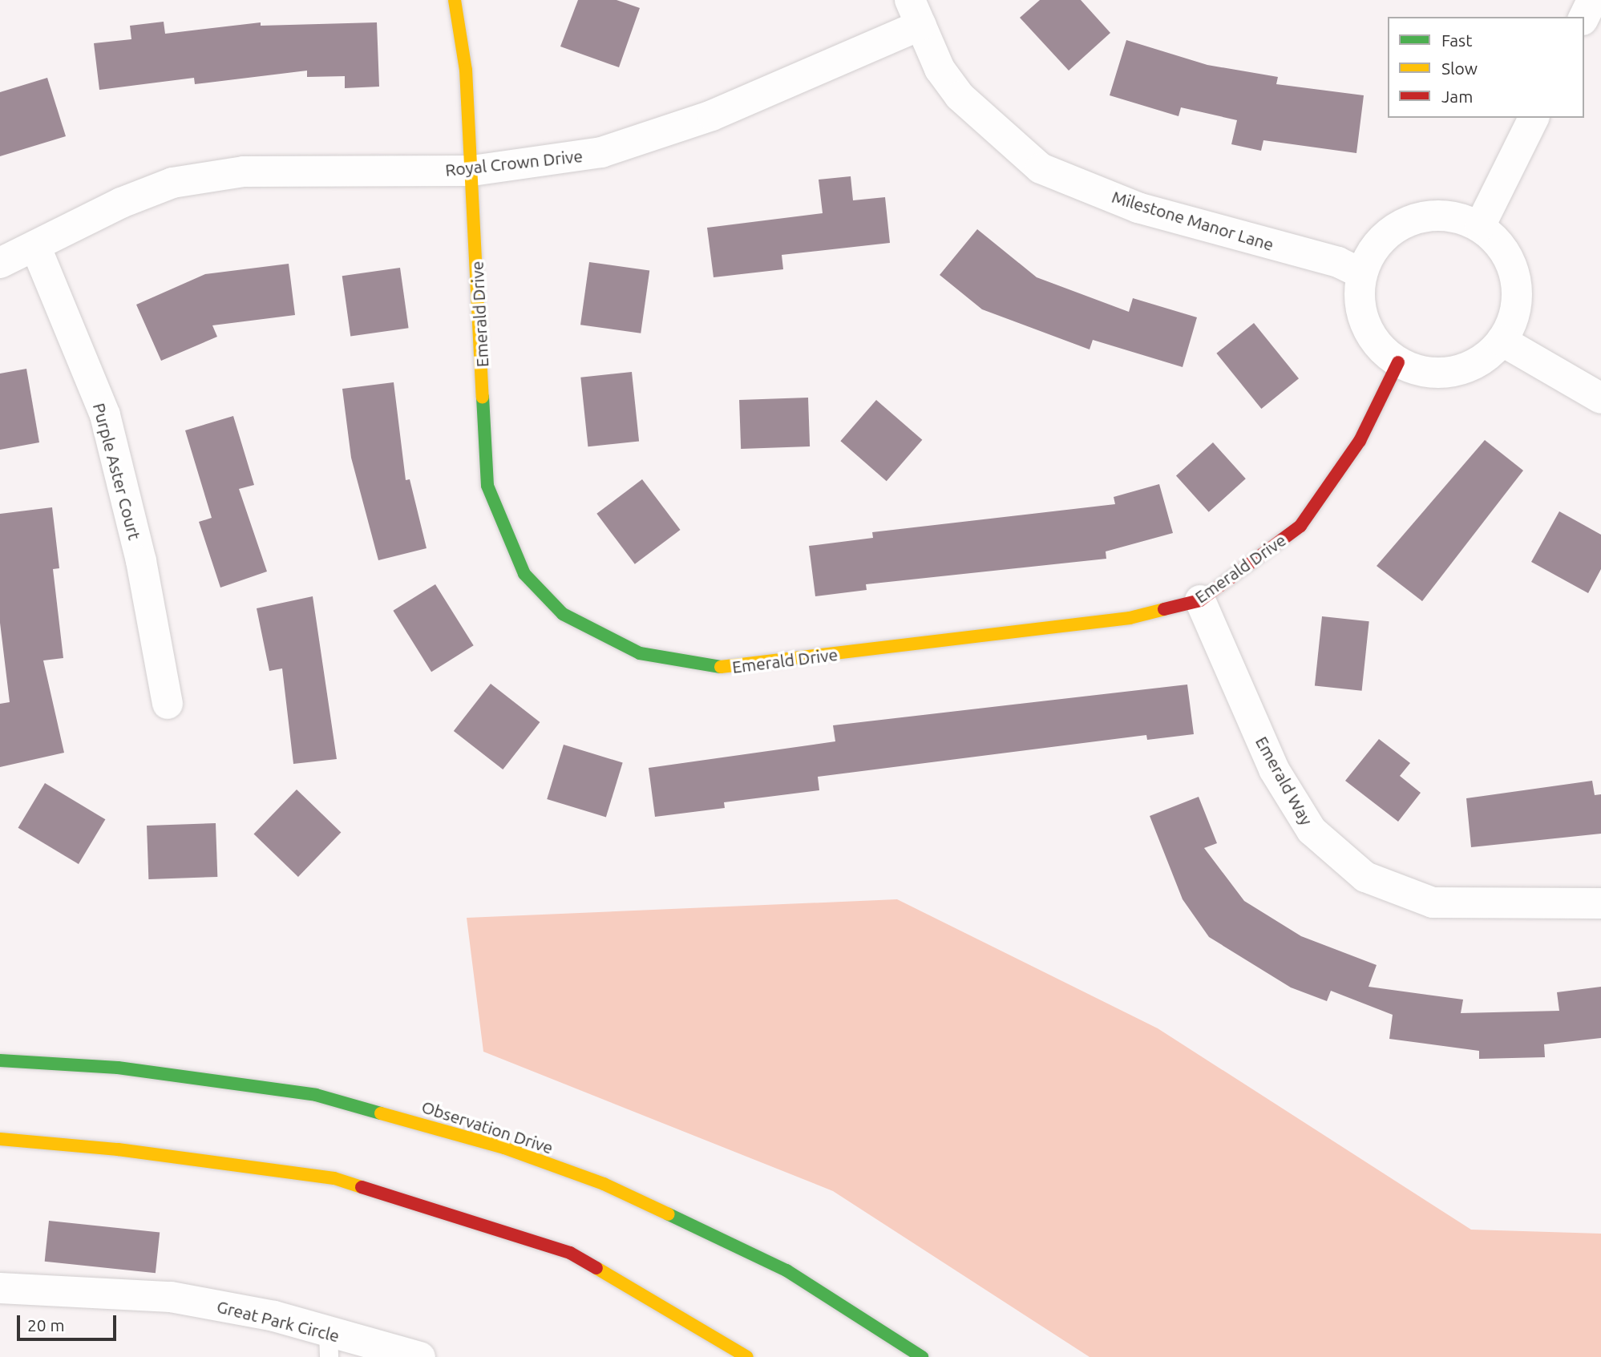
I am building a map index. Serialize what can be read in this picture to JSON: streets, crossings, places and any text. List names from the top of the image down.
{
  "streets": {
    "street": [
      "Royal Crown Drive",
      "Milestone Manor Lane",
      "Emerald Drive",
      "Purple Aster Court",
      "Emerald Way",
      "Observation Drive",
      "Great Park Circle"
    ]
  },
  "crossings": [
    ["Royal Crown Drive", "Milestone Manor Lane"],
    ["Royal Crown Drive", "Emerald Drive"],
    ["Royal Crown Drive", "Purple Aster Court"],
    ["Milestone Manor Lane", "Emerald Drive"],
    ["Emerald Drive", "Emerald Way"]
  ],
  "legend": ["Fast", "Slow", "Jam"],
  "scale_bar": "20 m"
}
